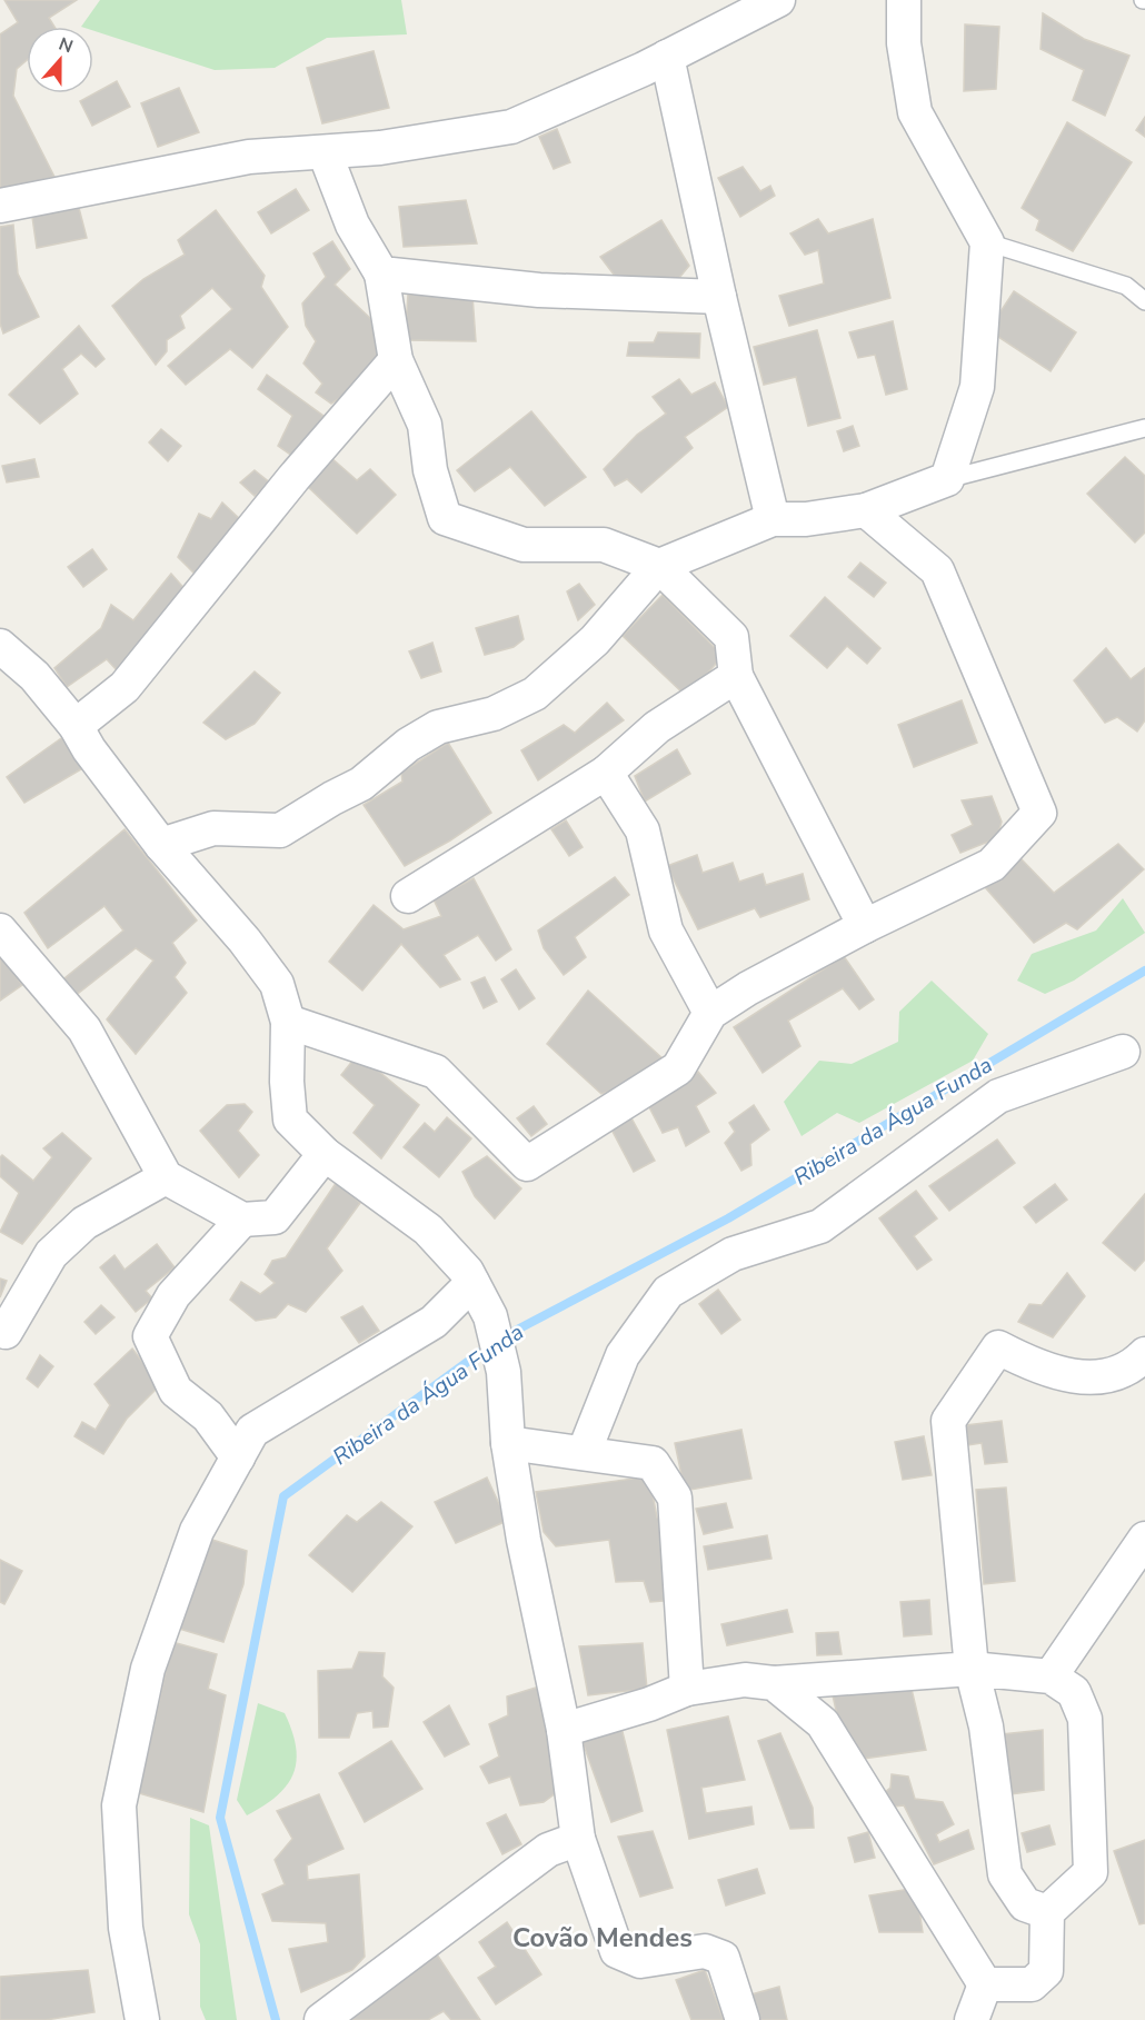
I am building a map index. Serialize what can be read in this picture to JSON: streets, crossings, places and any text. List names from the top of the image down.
{
  "districts": ["Covão Mendes"],
  "water": ["Ribeira da Água Funda"],
  "north": "top"
}
